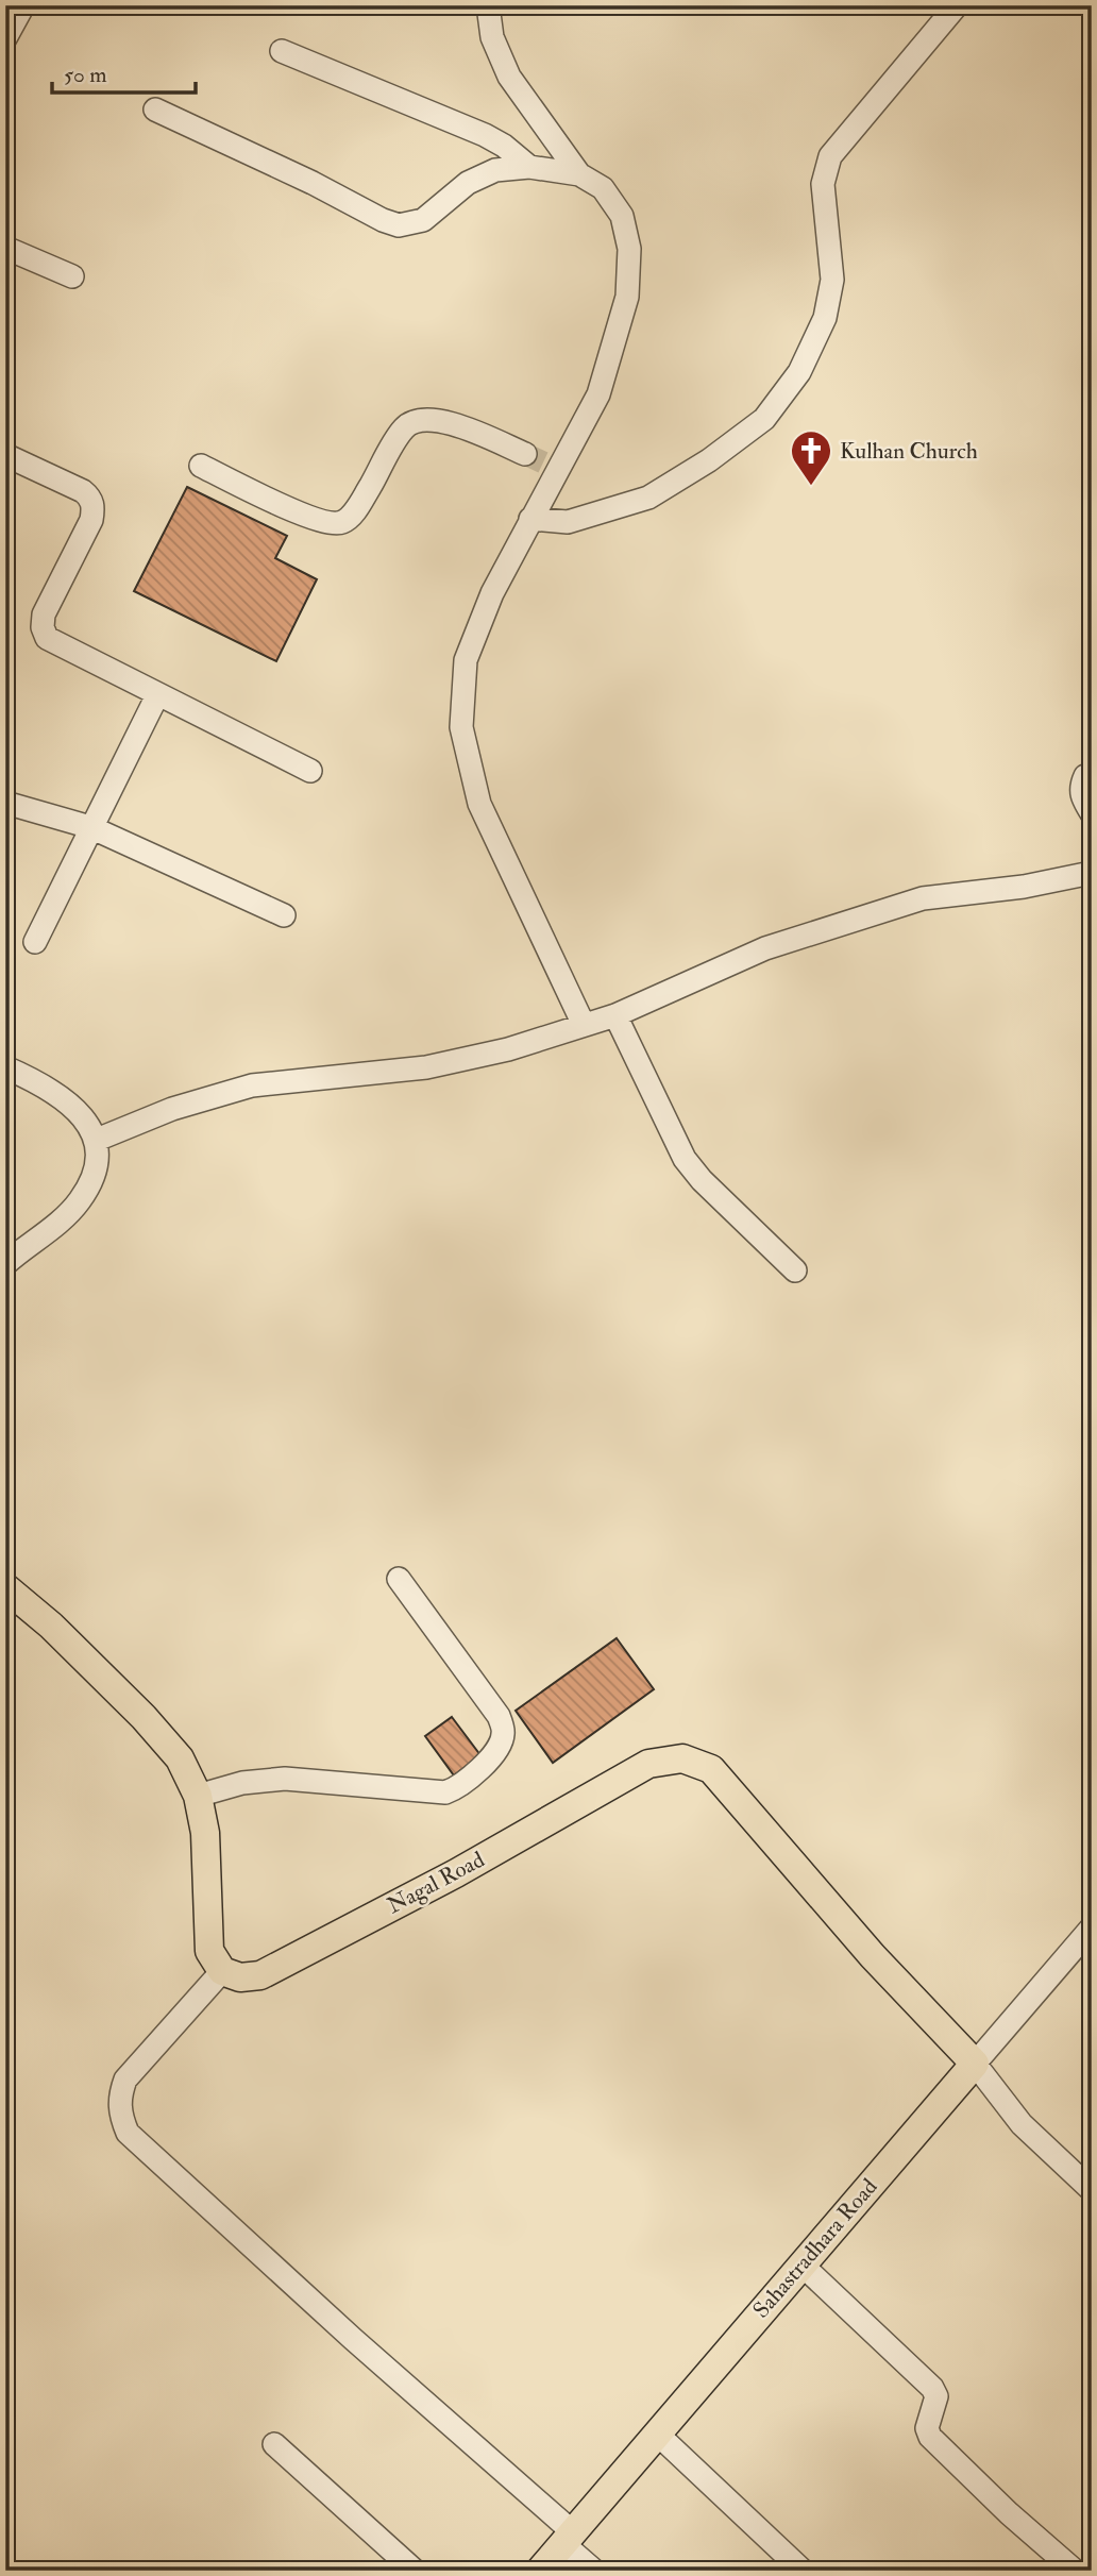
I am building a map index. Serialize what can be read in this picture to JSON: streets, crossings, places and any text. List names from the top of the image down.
{
  "streets": {
    "main road": ["Nagal Road", "Sahastradhara Road"]
  },
  "crossings": [
    ["Nagal Road", "Sahastradhara Road"]
  ],
  "places": {
    "church": ["Kulhan Church"]
  },
  "scale_bar": "50 m"
}
